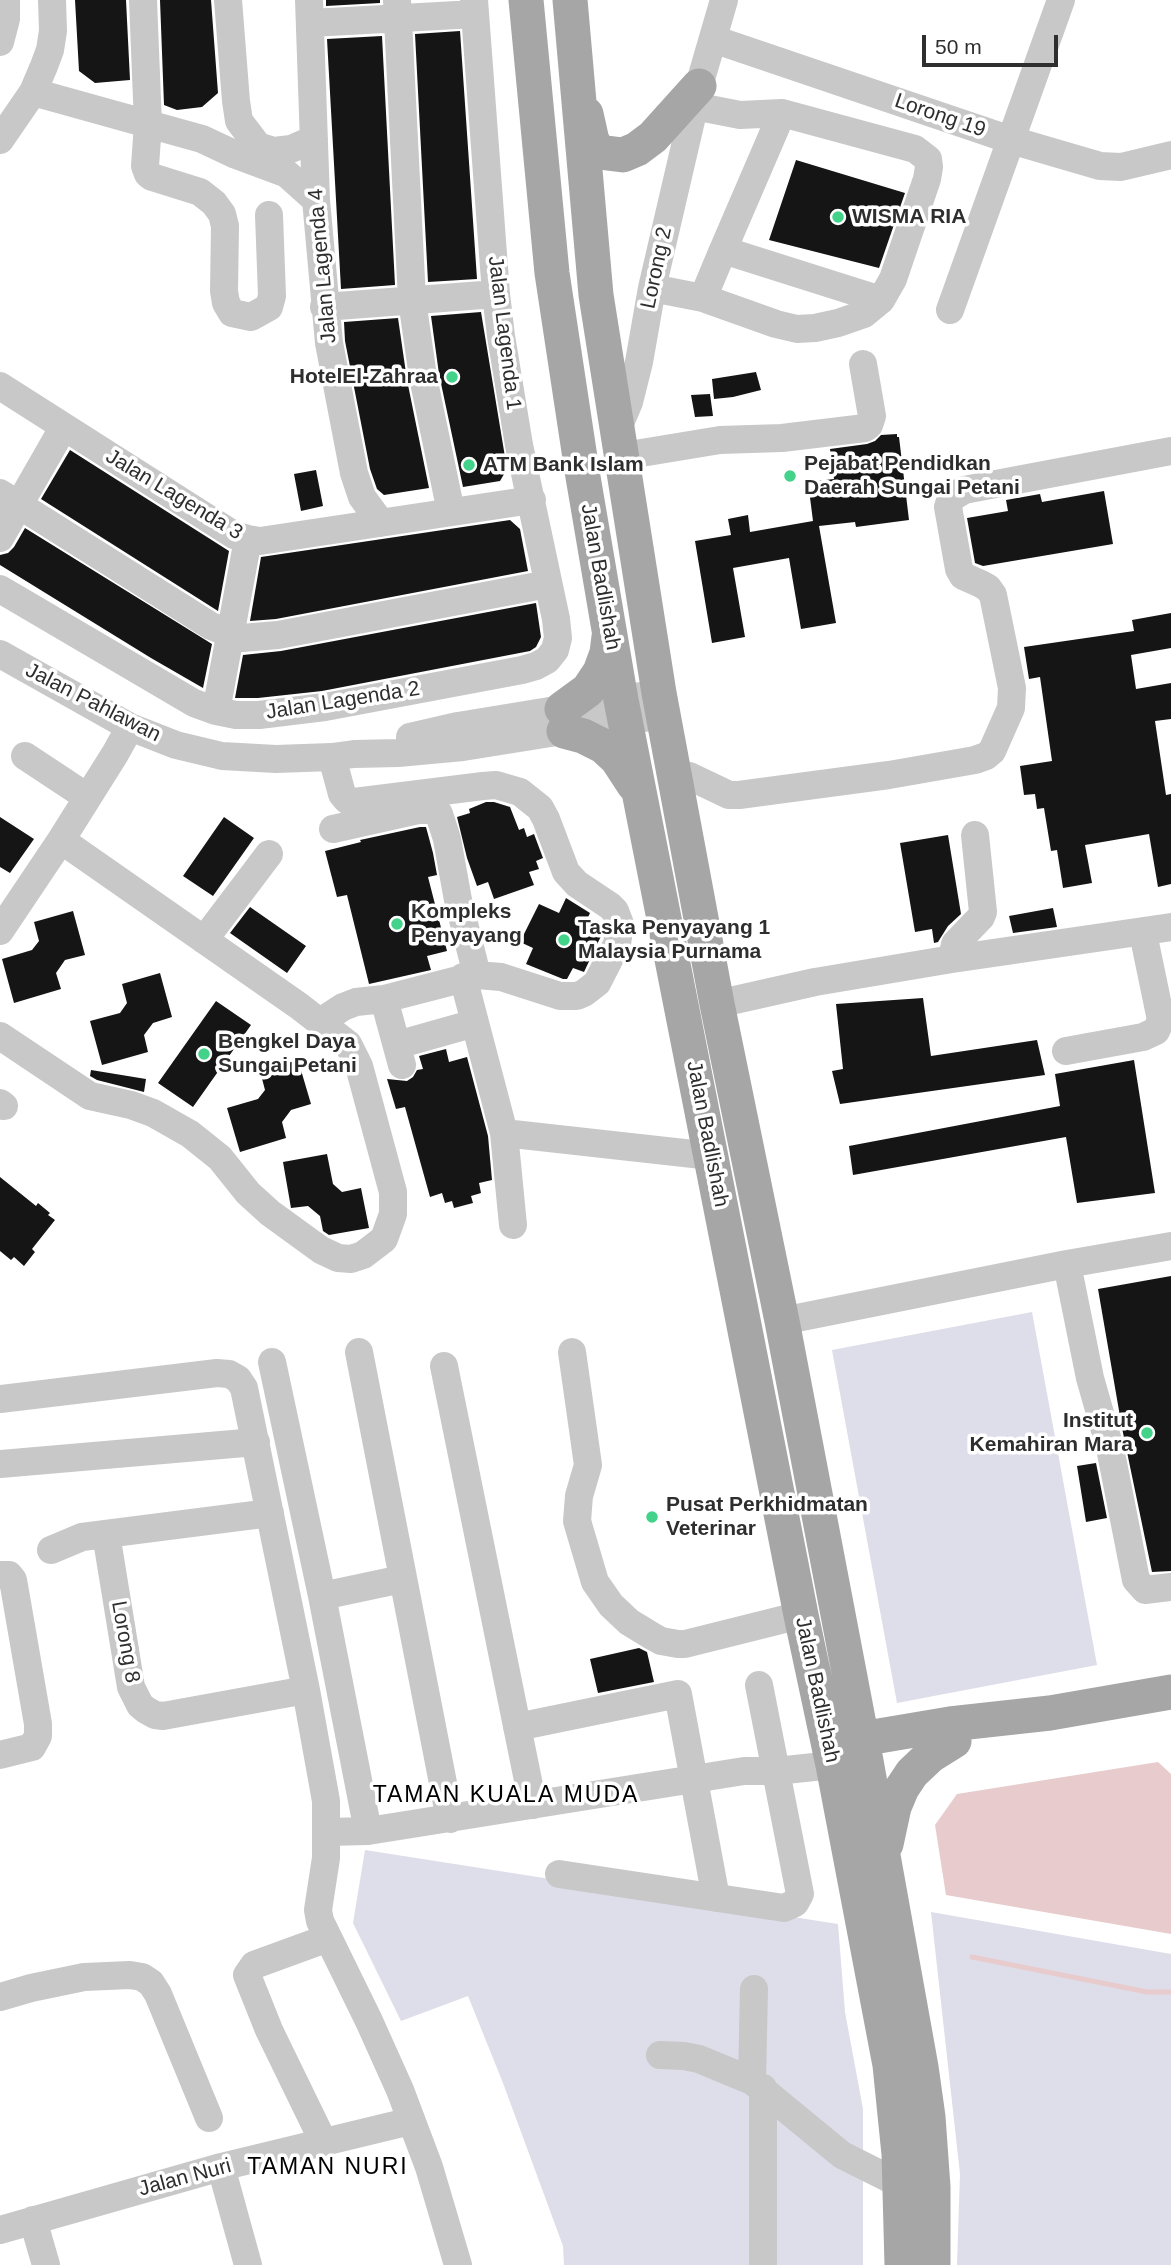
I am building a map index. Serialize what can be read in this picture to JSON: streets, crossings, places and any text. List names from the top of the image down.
{
  "streets": {
    "main road": ["Jalan Badlishah"],
    "street": [
      "Lorong 19",
      "Jalan Lagenda 4",
      "Lorong 2",
      "Jalan Lagenda 1",
      "Jalan Lagenda 3",
      "Jalan Lagenda 2",
      "Jalan Pahlawan",
      "Lorong 8",
      "Jalan Nuri"
    ]
  },
  "crossings": [
    ["Lorong 19", "Lorong 2"],
    ["Jalan Lagenda 4", "Jalan Lagenda 3"],
    ["Lorong 2", "Jalan Badlishah"],
    ["Jalan Lagenda 1", "Jalan Lagenda 3"],
    ["Jalan Lagenda 1", "Jalan Lagenda 2"],
    ["Jalan Badlishah", "Jalan Pahlawan"]
  ],
  "districts": ["TAMAN KUALA MUDA", "TAMAN NURI"],
  "places": [
    "WISMA RIA",
    "HotelEl-Zahraa",
    "ATM Bank Islam",
    "Pejabat Pendidkan Daerah Sungai Petani",
    "Kompleks Penyayang",
    "Taska Penyayang 1 Malaysia Purnama",
    "Bengkel Daya Sungai Petani",
    "Institut Kemahiran Mara",
    "Pusat Perkhidmatan Veterinar"
  ],
  "scale_bar": "50 m"
}
